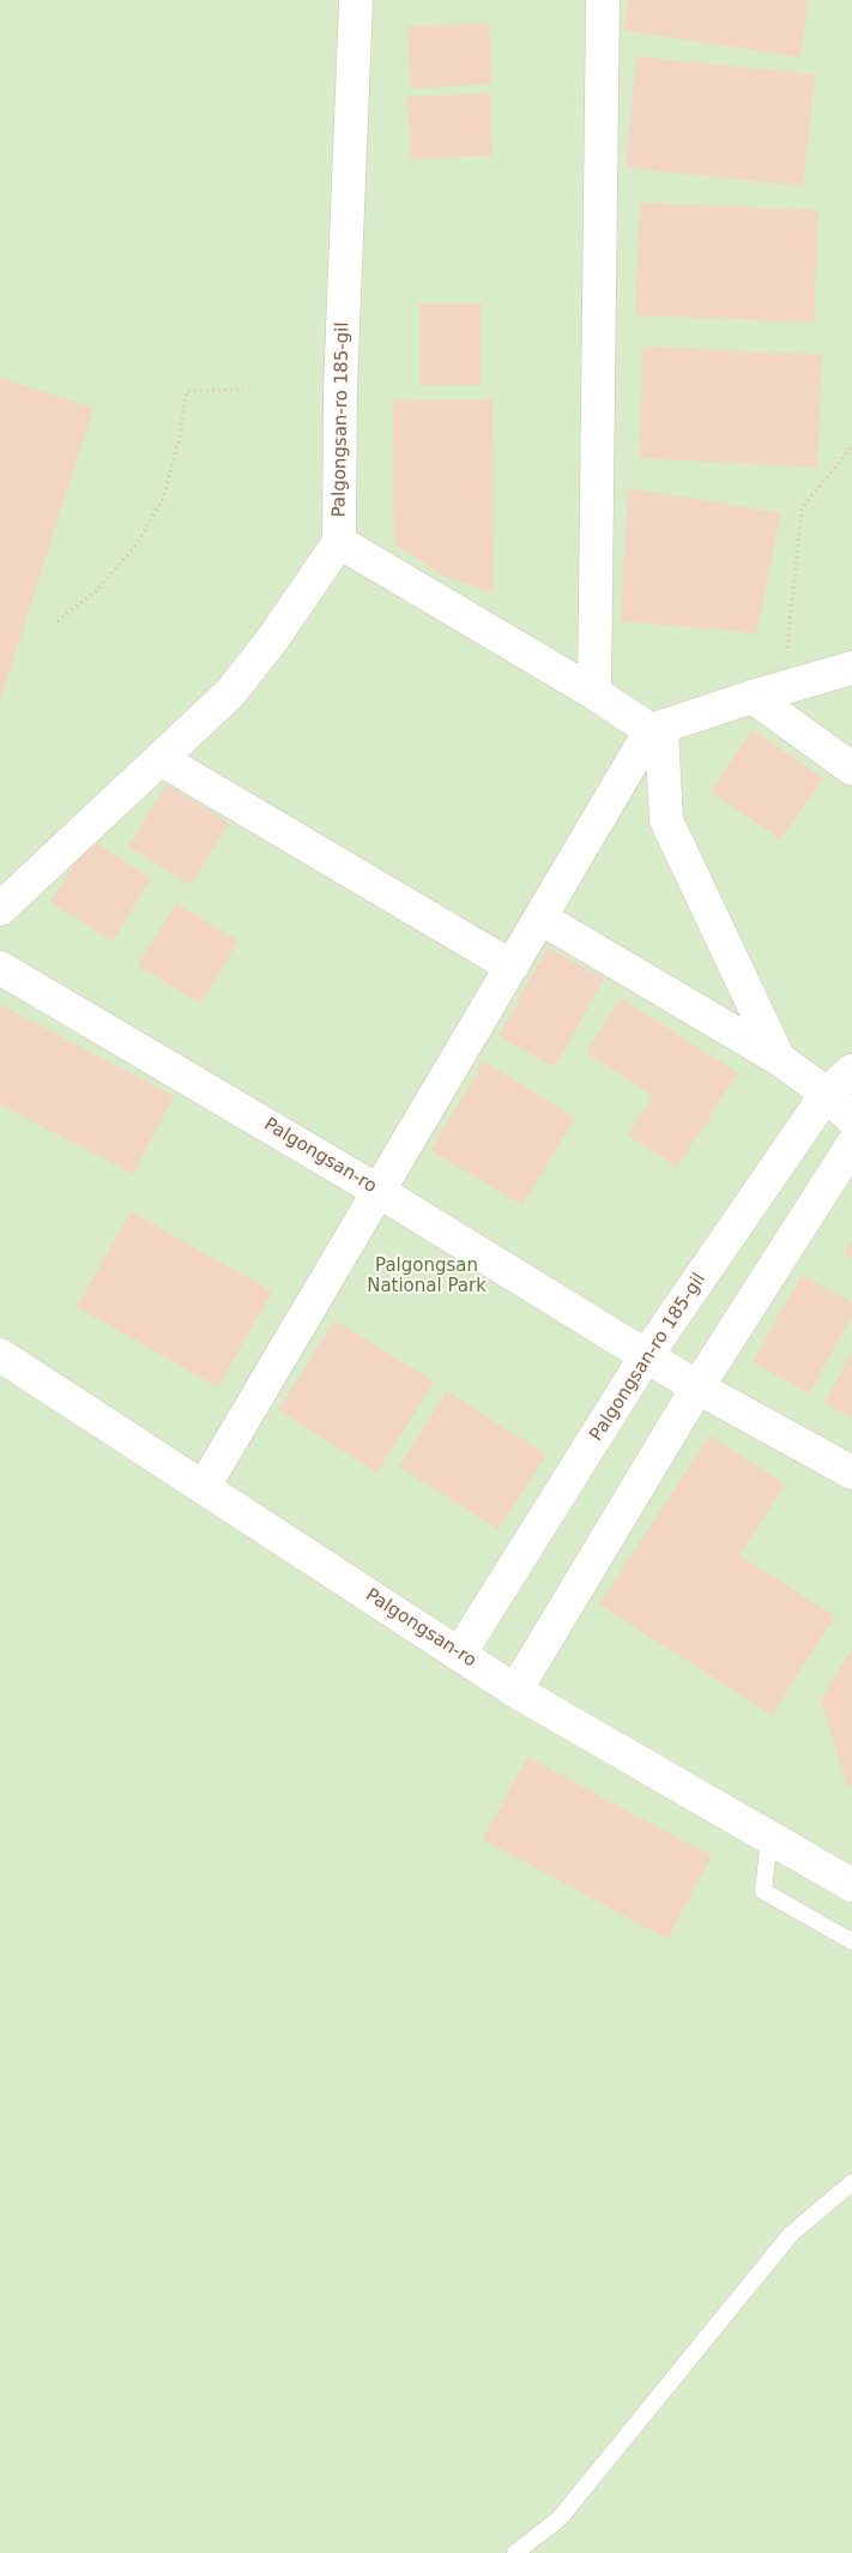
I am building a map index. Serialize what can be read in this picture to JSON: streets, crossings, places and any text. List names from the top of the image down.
{
  "streets": {
    "street": ["Palgongsan-ro 185-gil", "Palgongsan-ro"]
  },
  "crossings": [
    ["Palgongsan-ro 185-gil", "Palgongsan-ro"]
  ],
  "parks": ["Palgongsan National Park"]
}
